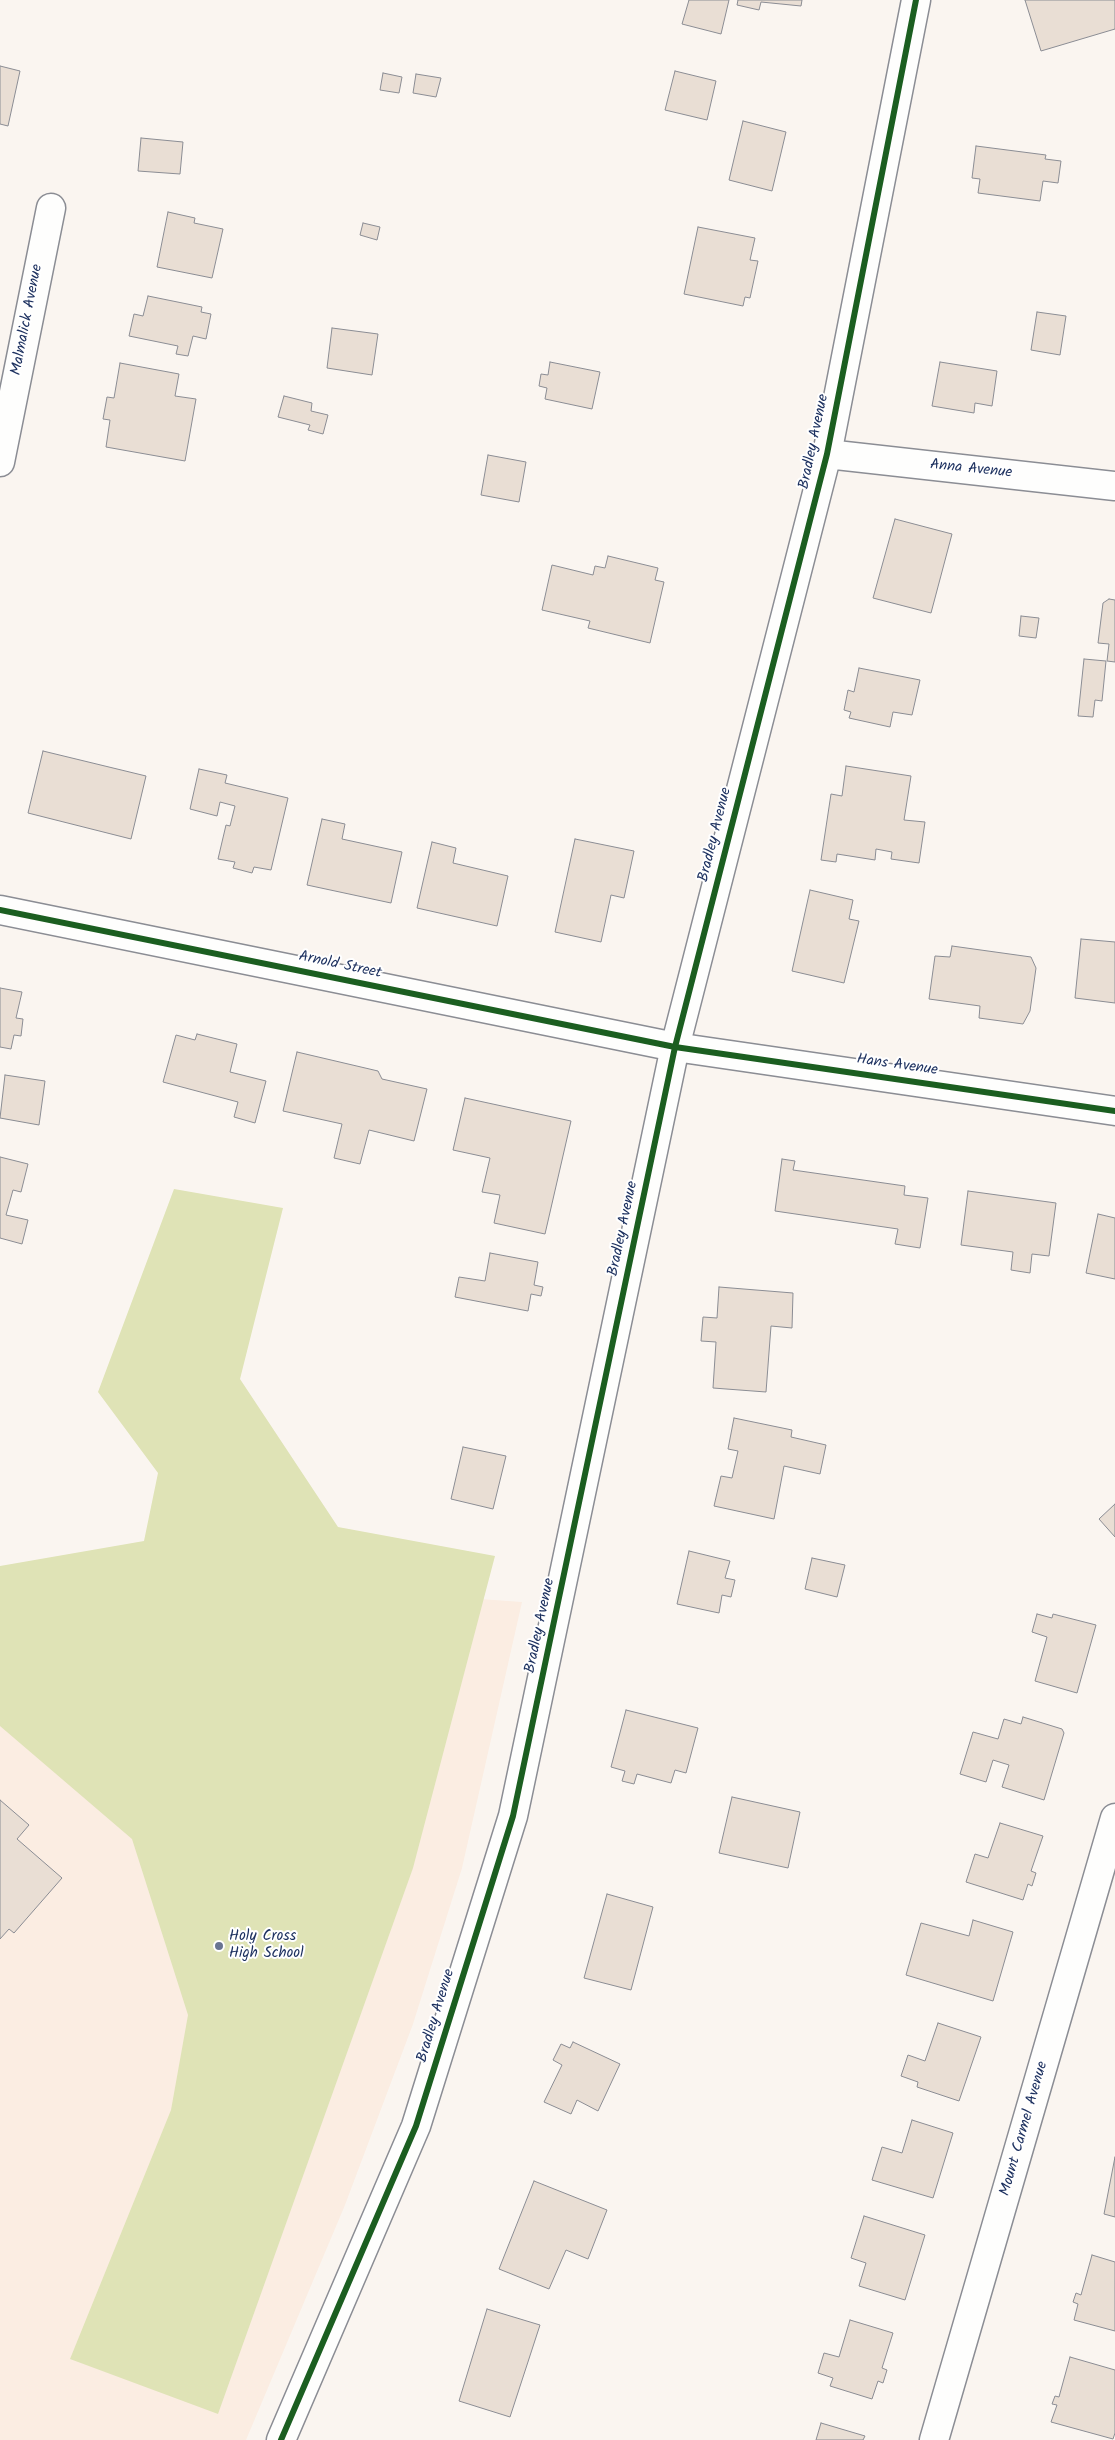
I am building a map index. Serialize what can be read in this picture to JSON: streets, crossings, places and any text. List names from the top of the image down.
{
  "streets": {
    "street": [
      "Malmalick Avenue",
      "Bradley Avenue",
      "Anna Avenue",
      "Arnold Street",
      "Hans Avenue",
      "Mount Carmel Avenue"
    ]
  },
  "crossings": [
    ["Bradley Avenue", "Anna Avenue"],
    ["Bradley Avenue", "Arnold Street"],
    ["Bradley Avenue", "Hans Avenue"],
    ["Arnold Street", "Hans Avenue"]
  ],
  "places": ["Holy Cross High School"]
}
